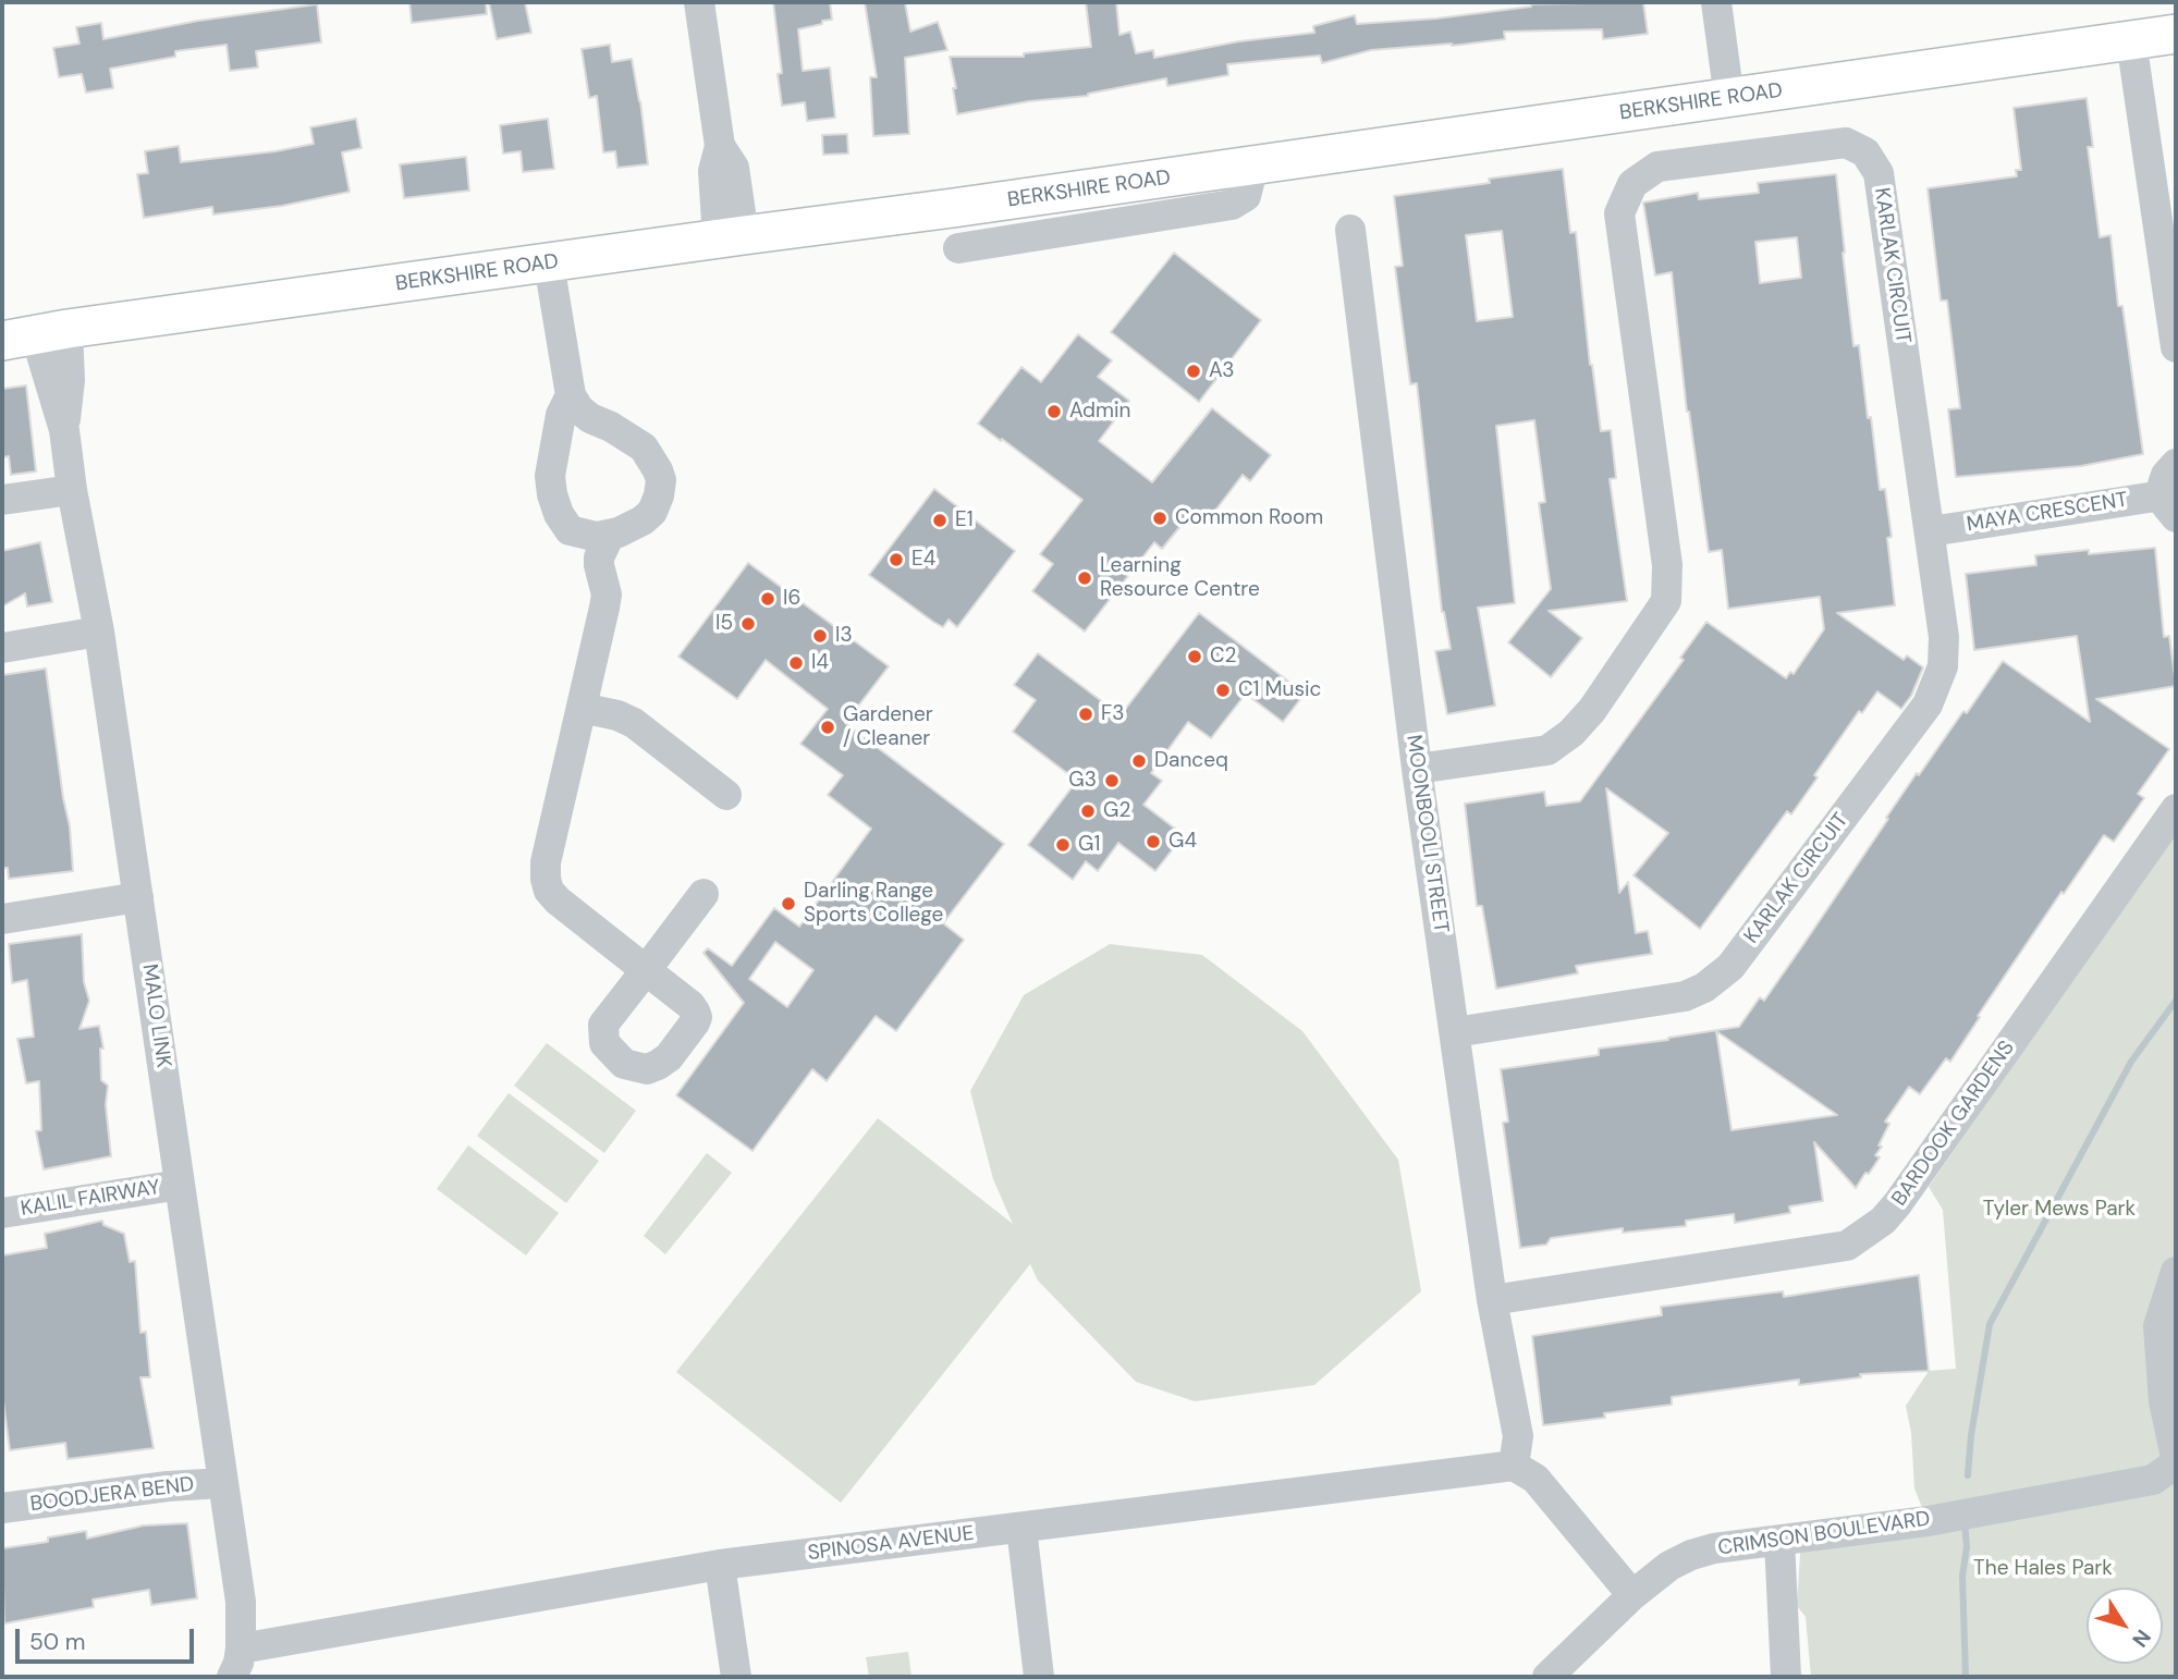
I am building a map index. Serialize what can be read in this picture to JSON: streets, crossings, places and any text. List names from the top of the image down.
{
  "streets": {
    "main road": ["BERKSHIRE ROAD"],
    "street": [
      "KARLAK CIRCUIT",
      "MAYA CRESCENT",
      "MOONBOOLI STREET",
      "MALO LINK",
      "BARDOOK GARDENS",
      "KALIL FAIRWAY",
      "BOODJERA BEND",
      "CRIMSON BOULEVARD",
      "SPINOSA AVENUE"
    ]
  },
  "crossings": [
    ["BERKSHIRE ROAD", "MALO LINK"],
    ["KARLAK CIRCUIT", "MAYA CRESCENT"],
    ["KARLAK CIRCUIT", "MOONBOOLI STREET"],
    ["MOONBOOLI STREET", "BARDOOK GARDENS"],
    ["MOONBOOLI STREET", "SPINOSA AVENUE"],
    ["MALO LINK", "KALIL FAIRWAY"],
    ["MALO LINK", "BOODJERA BEND"],
    ["MALO LINK", "SPINOSA AVENUE"]
  ],
  "parks": ["Tyler Mews Park", "The Hales Park"],
  "places": [
    "A3",
    "Admin",
    "Common Room",
    "E1",
    "E4",
    "Learning Resource Centre",
    "I6",
    "I5",
    "I3",
    "C2",
    "I4",
    "C1 Music",
    "F3",
    "Gardener / Cleaner",
    "Danceq",
    "G3",
    "G2",
    "G4",
    "G1",
    "Darling Range Sports College"
  ],
  "scale_bar": "50 m",
  "north": "bottom right"
}
